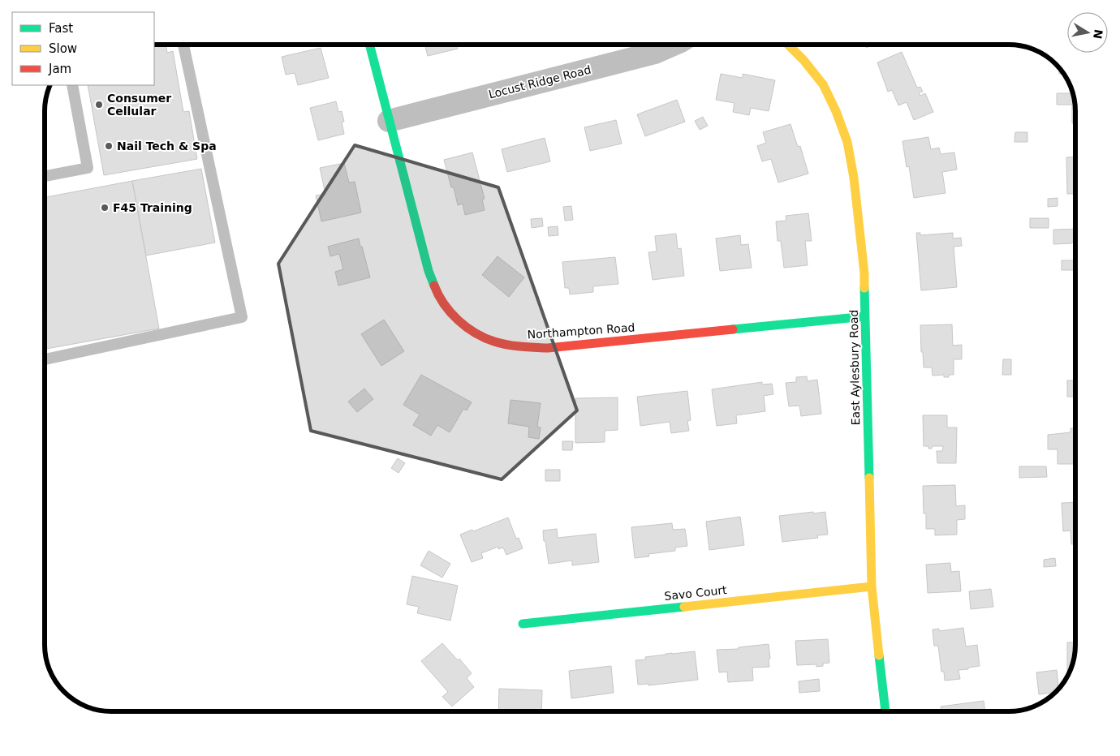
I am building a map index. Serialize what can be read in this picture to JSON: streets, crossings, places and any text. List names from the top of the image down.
{
  "streets": {
    "street": [
      "Locust Ridge Road",
      "Northampton Road",
      "East Aylesbury Road",
      "Savo Court"
    ]
  },
  "crossings": [
    ["Locust Ridge Road", "Northampton Road"],
    ["Northampton Road", "East Aylesbury Road"],
    ["East Aylesbury Road", "Savo Court"]
  ],
  "places": ["Consumer Cellular", "Nail Tech & Spa", "F45 Training"],
  "legend": ["Fast", "Slow", "Jam"],
  "north": "right"
}
